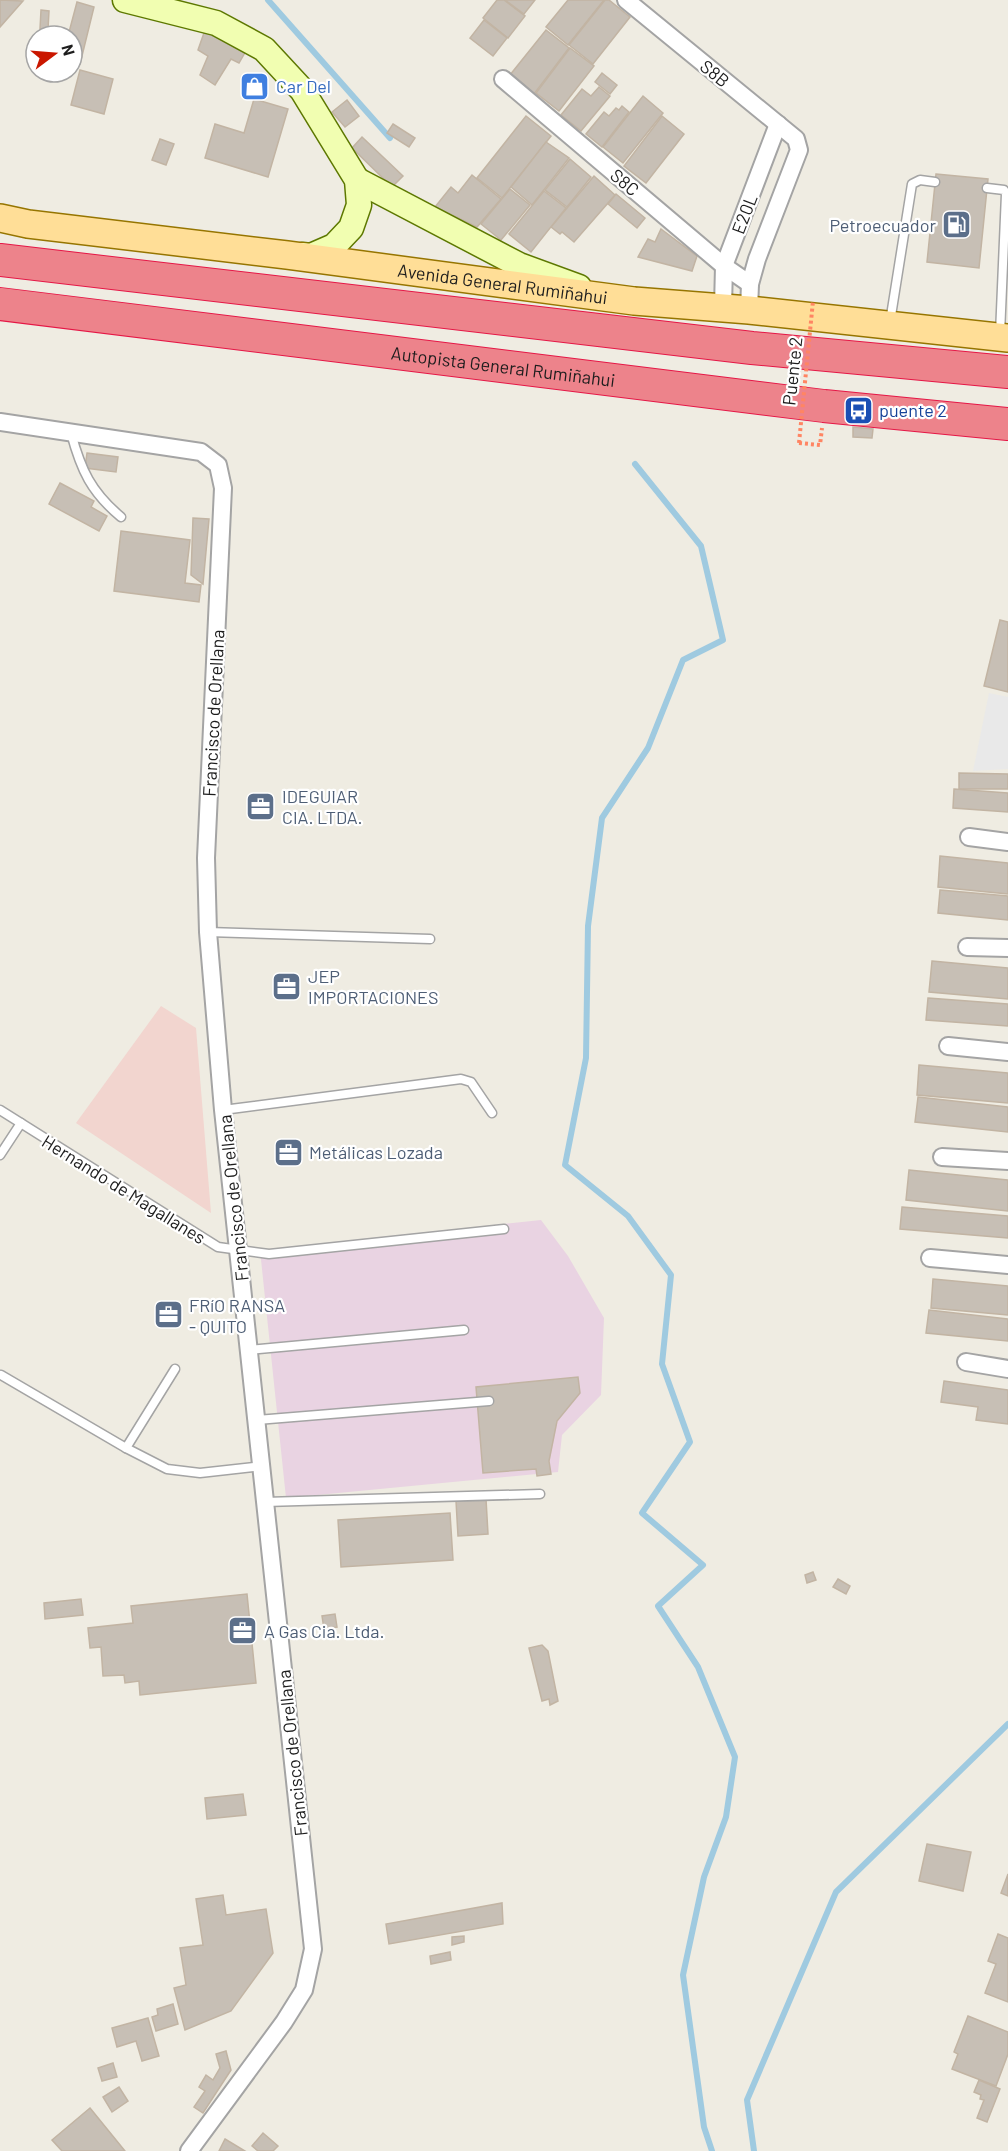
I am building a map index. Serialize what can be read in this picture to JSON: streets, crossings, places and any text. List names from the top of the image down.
{
  "streets": {
    "highway": ["Autopista General Rumiñahui"],
    "main road": ["Avenida General Rumiñahui"],
    "street": [
      "S8B",
      "S8C",
      "E20L",
      "Francisco de Orellana"
    ],
    "lane": ["Hernando de Magallanes"],
    "path": ["Puente 2"]
  },
  "crossings": [
    ["S8B", "E20L"],
    ["S8C", "E20L"],
    ["S8C", "Avenida General Rumiñahui"],
    ["E20L", "Avenida General Rumiñahui"],
    ["Francisco de Orellana", "Hernando de Magallanes"]
  ],
  "places": {
    "shop": ["Car Del"],
    "fuel station": ["Petroecuador"],
    "bus stop": ["puente 2"],
    "office": [
      "IDEGUIAR CIA. LTDA.",
      "JEP IMPORTACIONES",
      "Metálicas Lozada",
      "FRíO RANSA - QUITO",
      "A Gas Cia. Ltda."
    ]
  },
  "north": "right"
}
